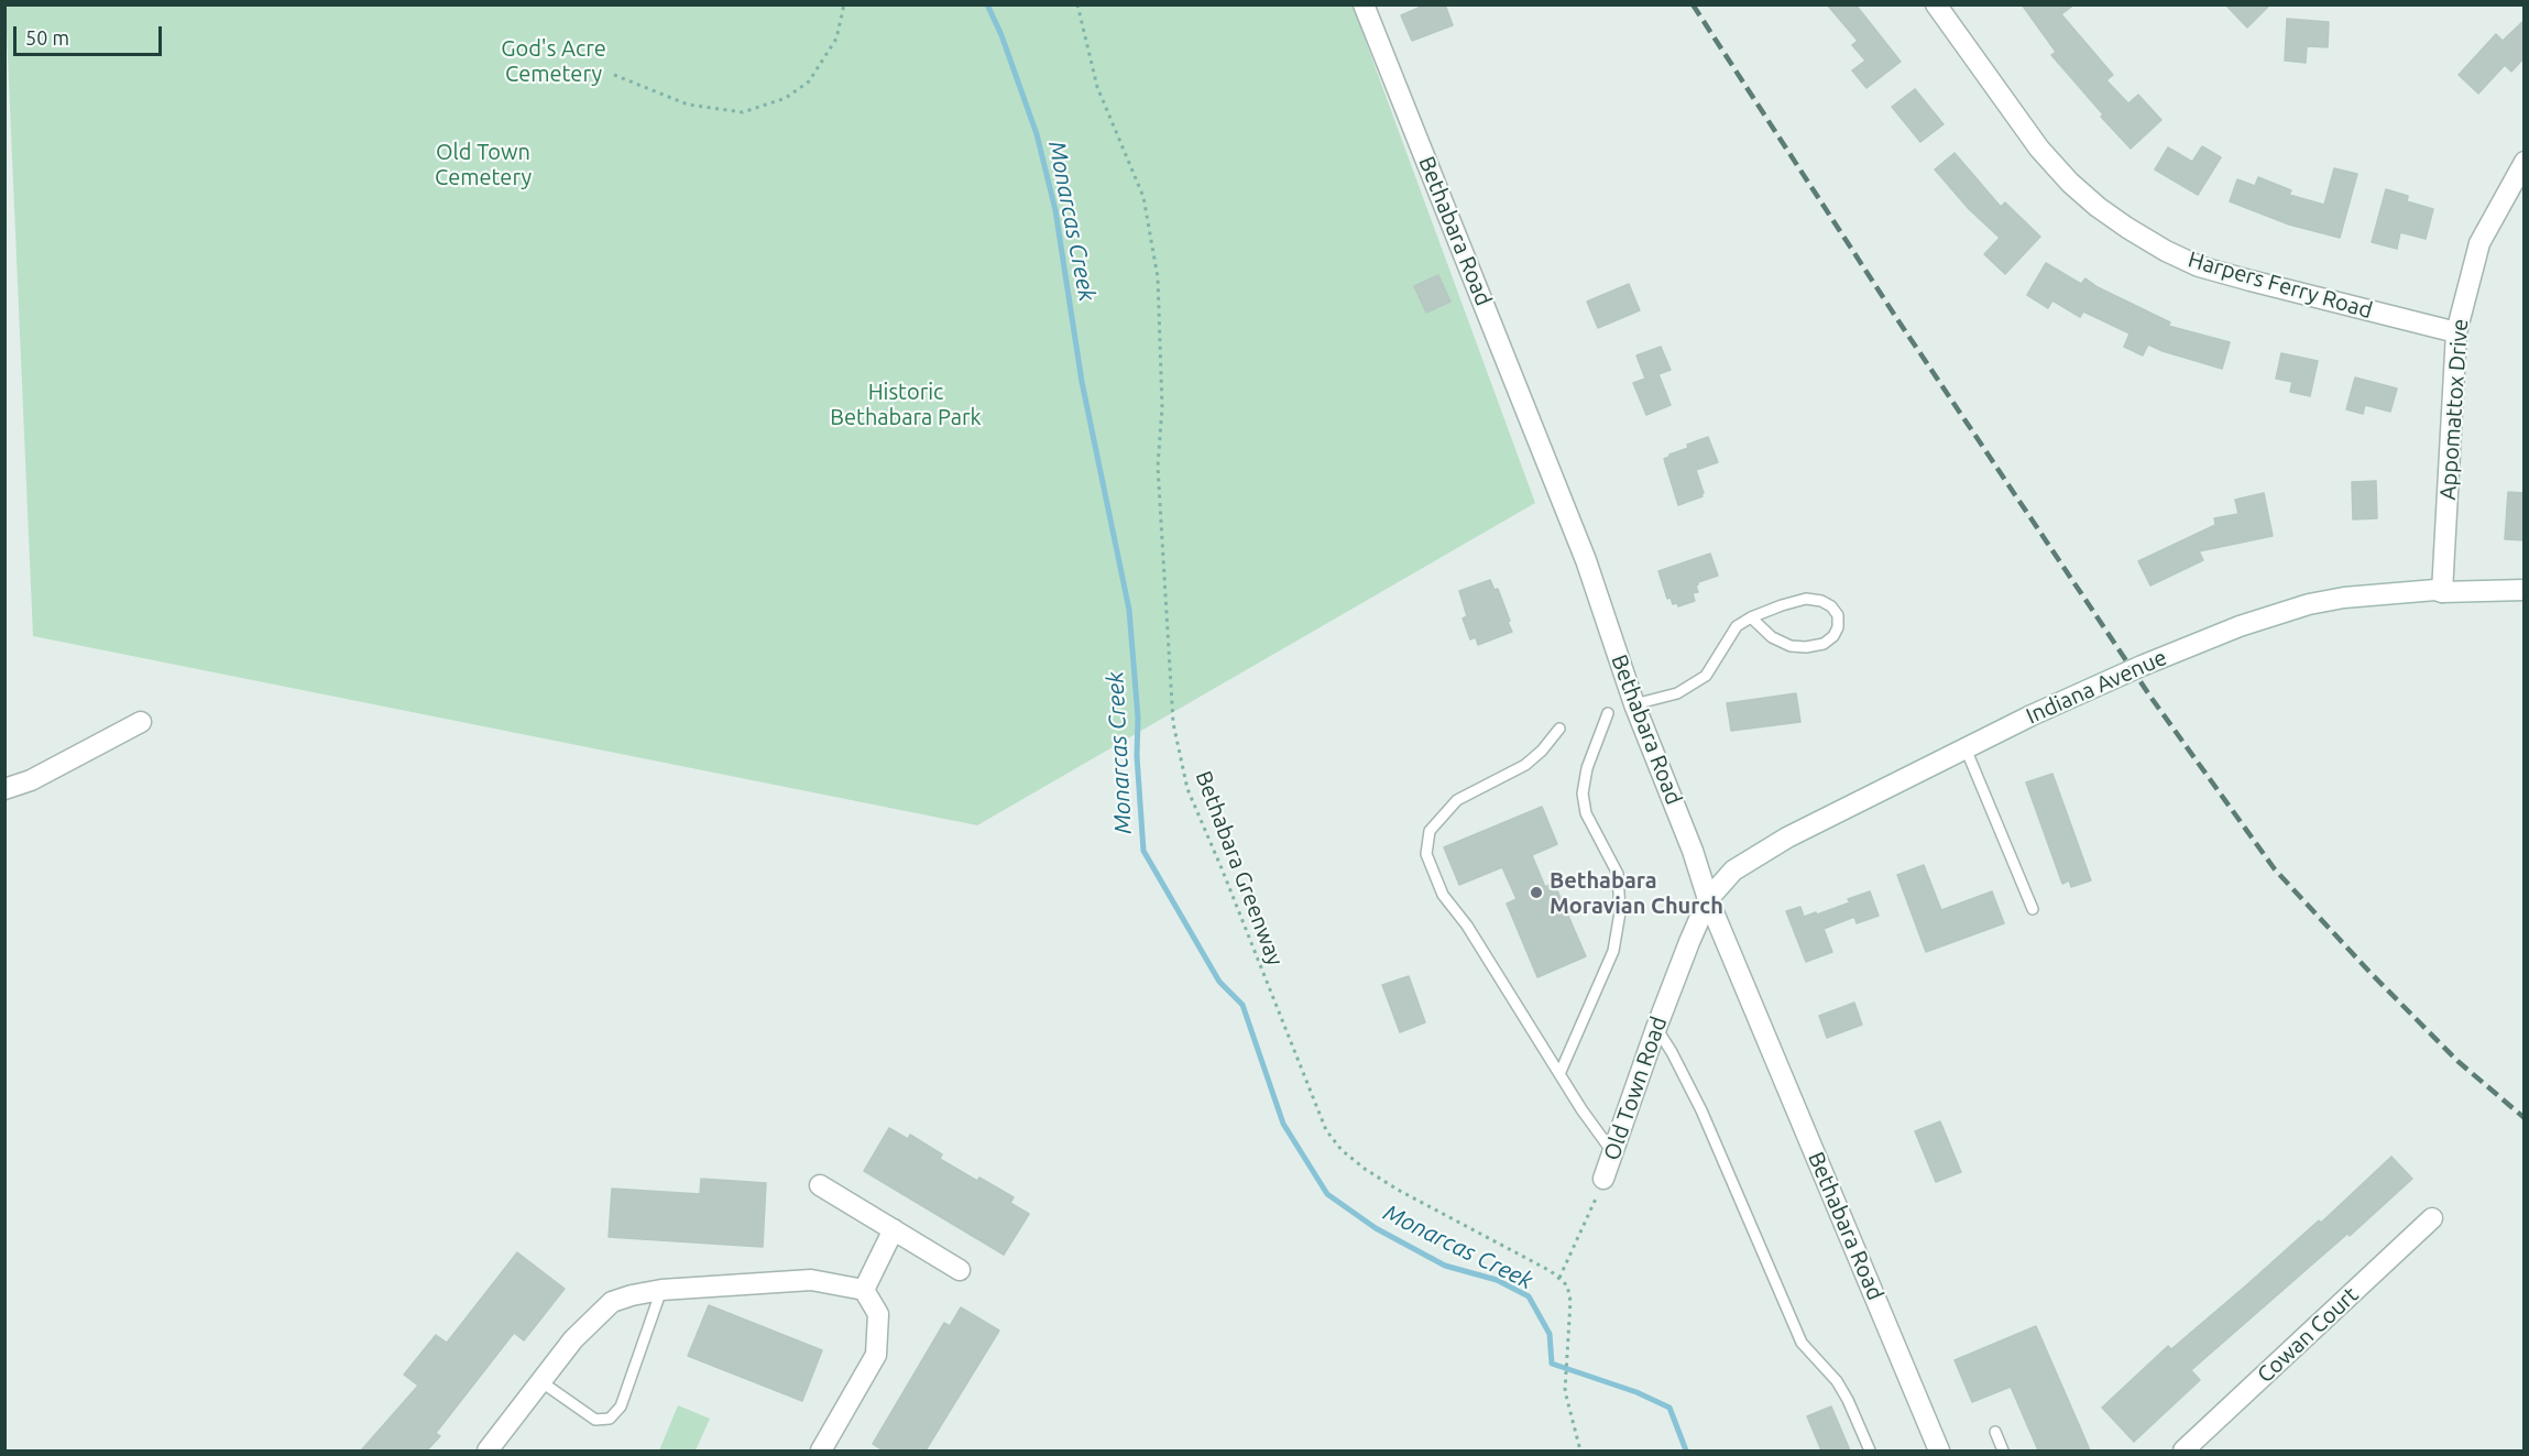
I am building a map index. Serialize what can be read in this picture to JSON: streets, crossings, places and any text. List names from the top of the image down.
{
  "streets": {
    "street": [
      "Bethabara Road",
      "Harpers Ferry Road",
      "Appomattox Drive",
      "Indiana Avenue",
      "Old Town Road",
      "Cowan Court"
    ],
    "path": ["Bethabara Greenway"]
  },
  "crossings": [
    ["Bethabara Road", "Indiana Avenue"],
    ["Bethabara Road", "Old Town Road"],
    ["Harpers Ferry Road", "Appomattox Drive"],
    ["Appomattox Drive", "Indiana Avenue"],
    ["Indiana Avenue", "Old Town Road"],
    ["Bethabara Greenway", "Old Town Road"]
  ],
  "water": ["Monarcas Creek"],
  "parks": ["God's Acre Cemetery", "Old Town Cemetery", "Historic Bethabara Park"],
  "places": ["Bethabara Moravian Church"],
  "scale_bar": "50 m"
}
